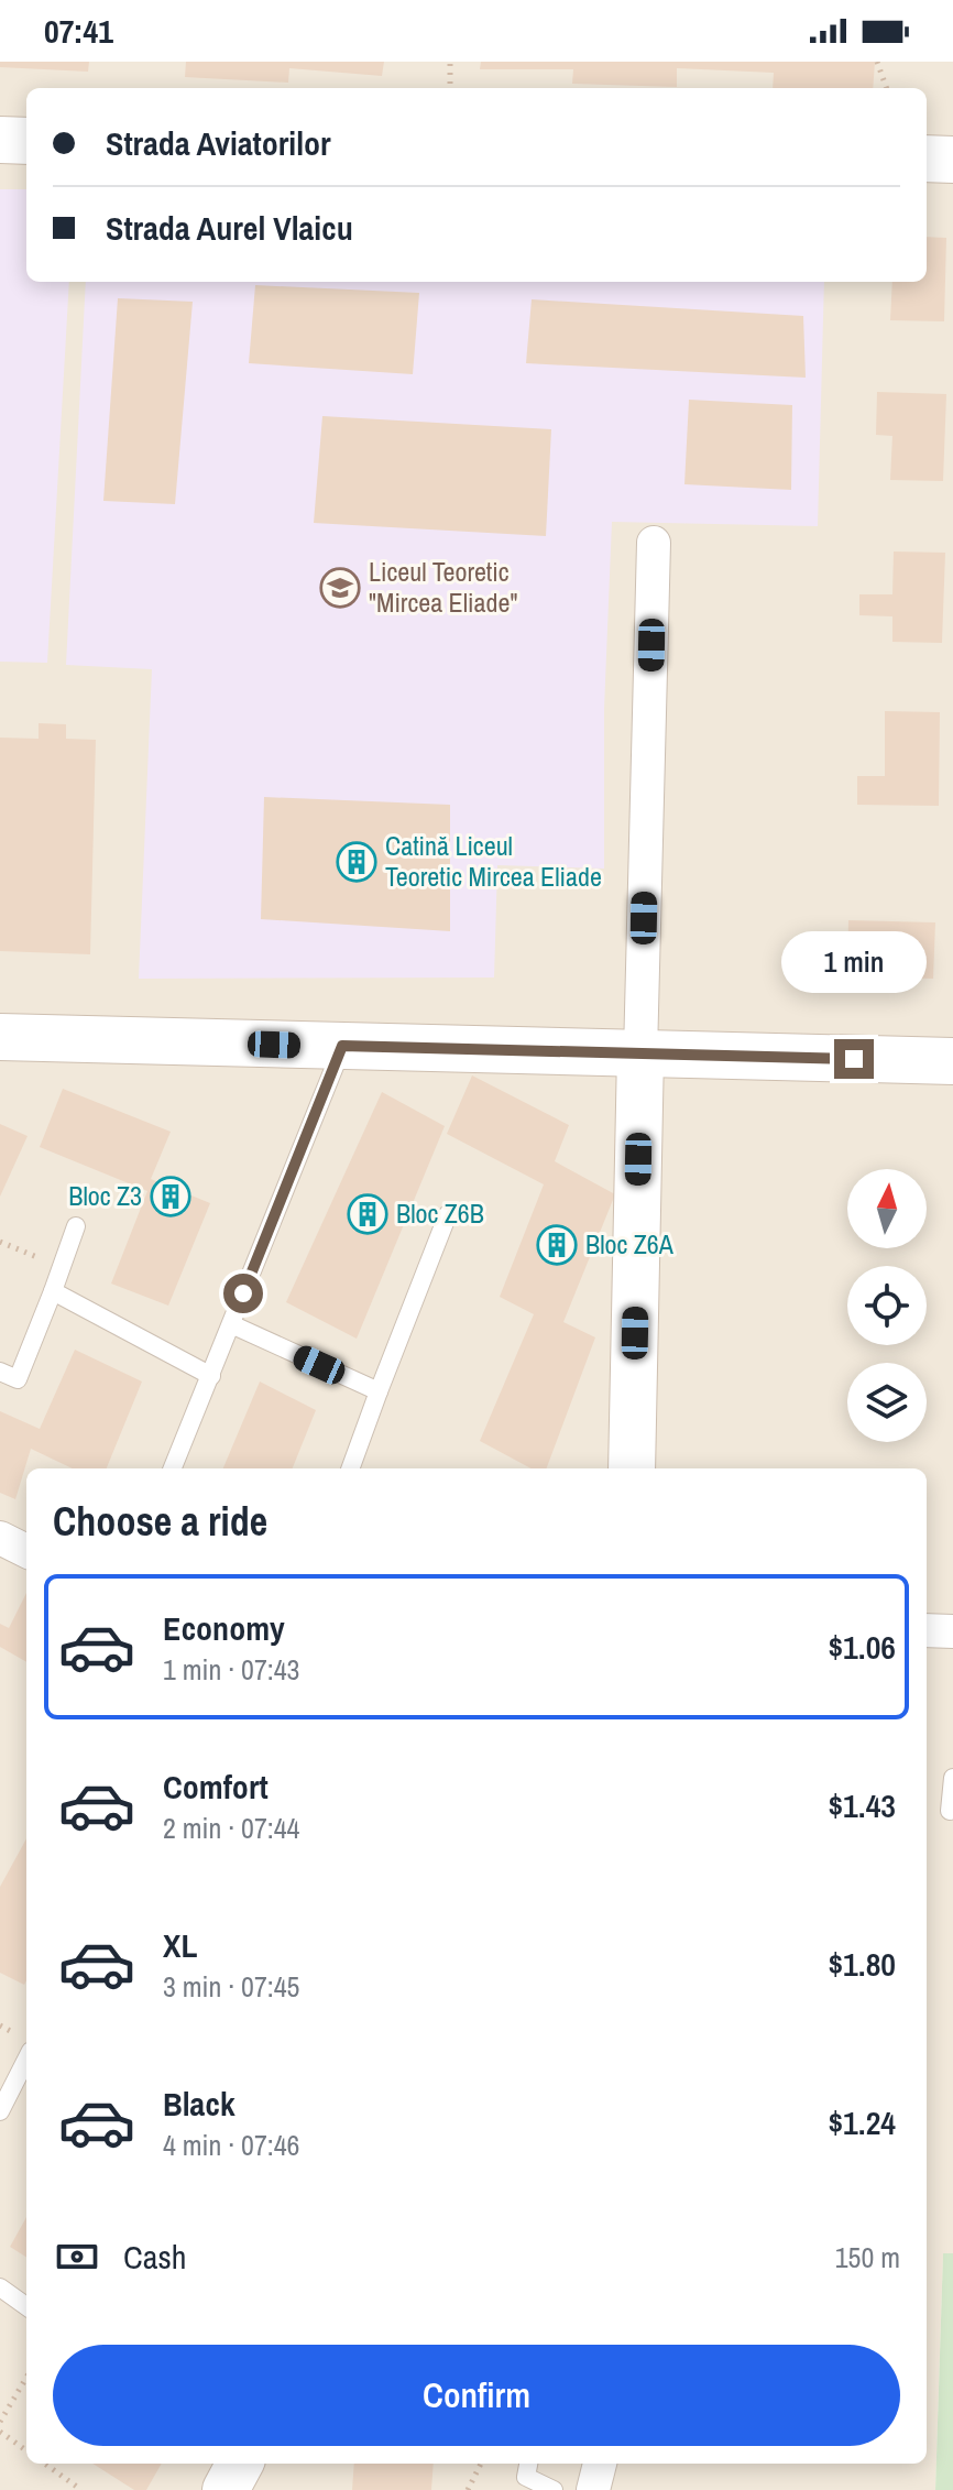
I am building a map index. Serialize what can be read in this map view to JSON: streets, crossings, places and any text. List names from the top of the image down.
{
  "places": {
    "school or university": ["Liceul Teoretic \"Mircea Eliade\""],
    "building": [
      "Catină Liceul Teoretic Mircea Eliade",
      "Bloc Z3",
      "Bloc Z6B",
      "Bloc Z6A"
    ]
  },
  "north": "top",
  "page": {
    "status": "07:41",
    "banner": ["Strada Aviatorilor", "Strada Aurel Vlaicu"],
    "bubble": "1 min",
    "heading": "Choose a ride",
    "list": [
      {
        "name": "Economy",
        "note": "1 min · 07:43",
        "value": "$1.06"
      },
      {
        "name": "Comfort",
        "note": "2 min · 07:44",
        "value": "$1.43"
      },
      {
        "name": "XL",
        "note": "3 min · 07:45",
        "value": "$1.80"
      },
      {
        "name": "Black",
        "note": "4 min · 07:46",
        "value": "$1.24"
      }
    ],
    "pay": ["Cash", "150 m"],
    "buttons": "Confirm"
  }
}
